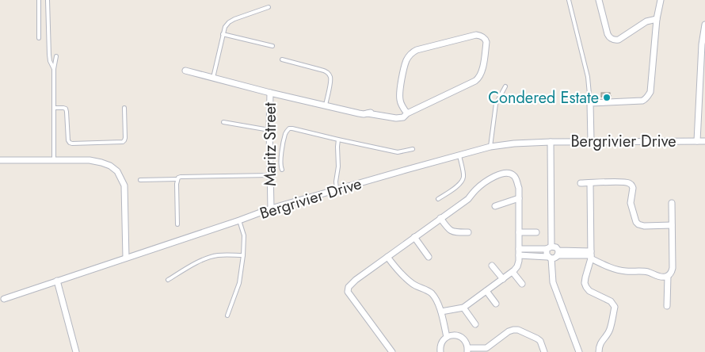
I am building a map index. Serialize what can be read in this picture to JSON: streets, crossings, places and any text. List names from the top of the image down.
{
  "streets": {
    "street": ["Bergrivier Drive", "Maritz Street"]
  },
  "crossings": [
    ["Bergrivier Drive", "Maritz Street"]
  ],
  "places": ["Condered Estate"]
}
